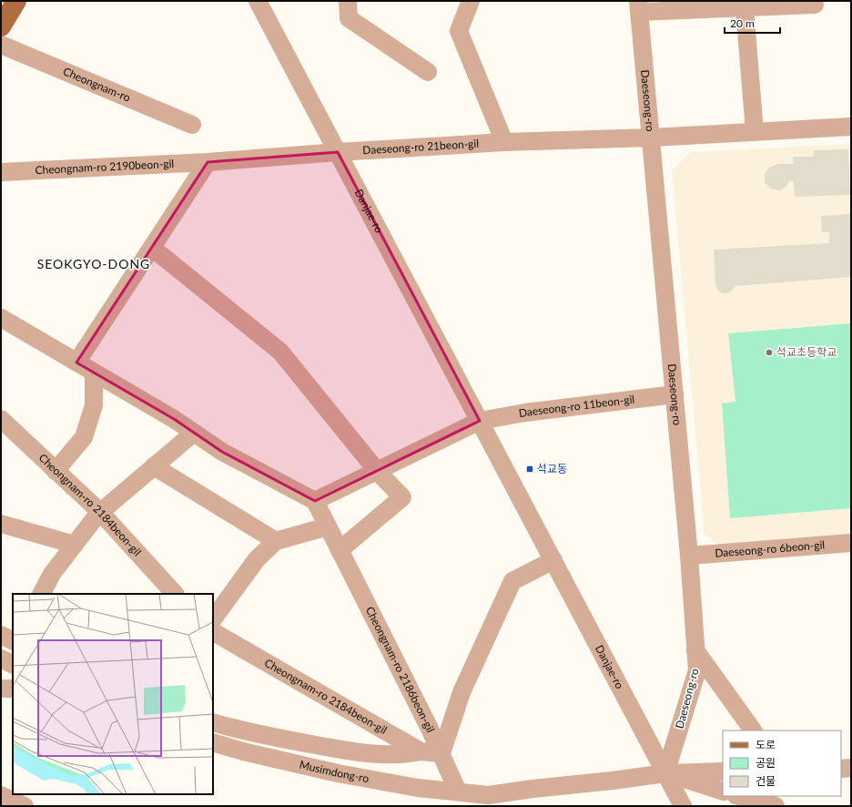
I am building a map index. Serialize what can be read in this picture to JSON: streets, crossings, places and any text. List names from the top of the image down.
{
  "streets": {
    "street": [
      "Cheongnam-ro",
      "Daeseong-ro",
      "Daeseong-ro 21beon-gil",
      "Cheongnam-ro 2190beon-gil",
      "Danjae-ro",
      "Daeseong-ro 11beon-gil",
      "Cheongnam-ro 2184beon-gil",
      "Daeseong-ro 6beon-gil",
      "Cheongnam-ro 2186beon-gil",
      "Musimdong-ro"
    ]
  },
  "crossings": [
    ["Daeseong-ro", "Daeseong-ro 21beon-gil"],
    ["Daeseong-ro", "Danjae-ro"],
    ["Daeseong-ro", "Daeseong-ro 11beon-gil"],
    ["Daeseong-ro", "Daeseong-ro 6beon-gil"],
    ["Daeseong-ro", "Musimdong-ro"],
    ["Daeseong-ro 21beon-gil", "Cheongnam-ro 2190beon-gil"],
    ["Daeseong-ro 21beon-gil", "Danjae-ro"],
    ["Cheongnam-ro 2190beon-gil", "Danjae-ro"],
    ["Danjae-ro", "Daeseong-ro 11beon-gil"],
    ["Danjae-ro", "Musimdong-ro"],
    ["Cheongnam-ro 2184beon-gil", "Cheongnam-ro 2186beon-gil"],
    ["Cheongnam-ro 2186beon-gil", "Musimdong-ro"]
  ],
  "districts": ["SEOKGYO-DONG"],
  "places": {
    "other": ["석교초등학교"],
    "transit": ["석교동"]
  },
  "legend": ["도로", "공원", "건물"],
  "scale_bar": "20 m"
}
